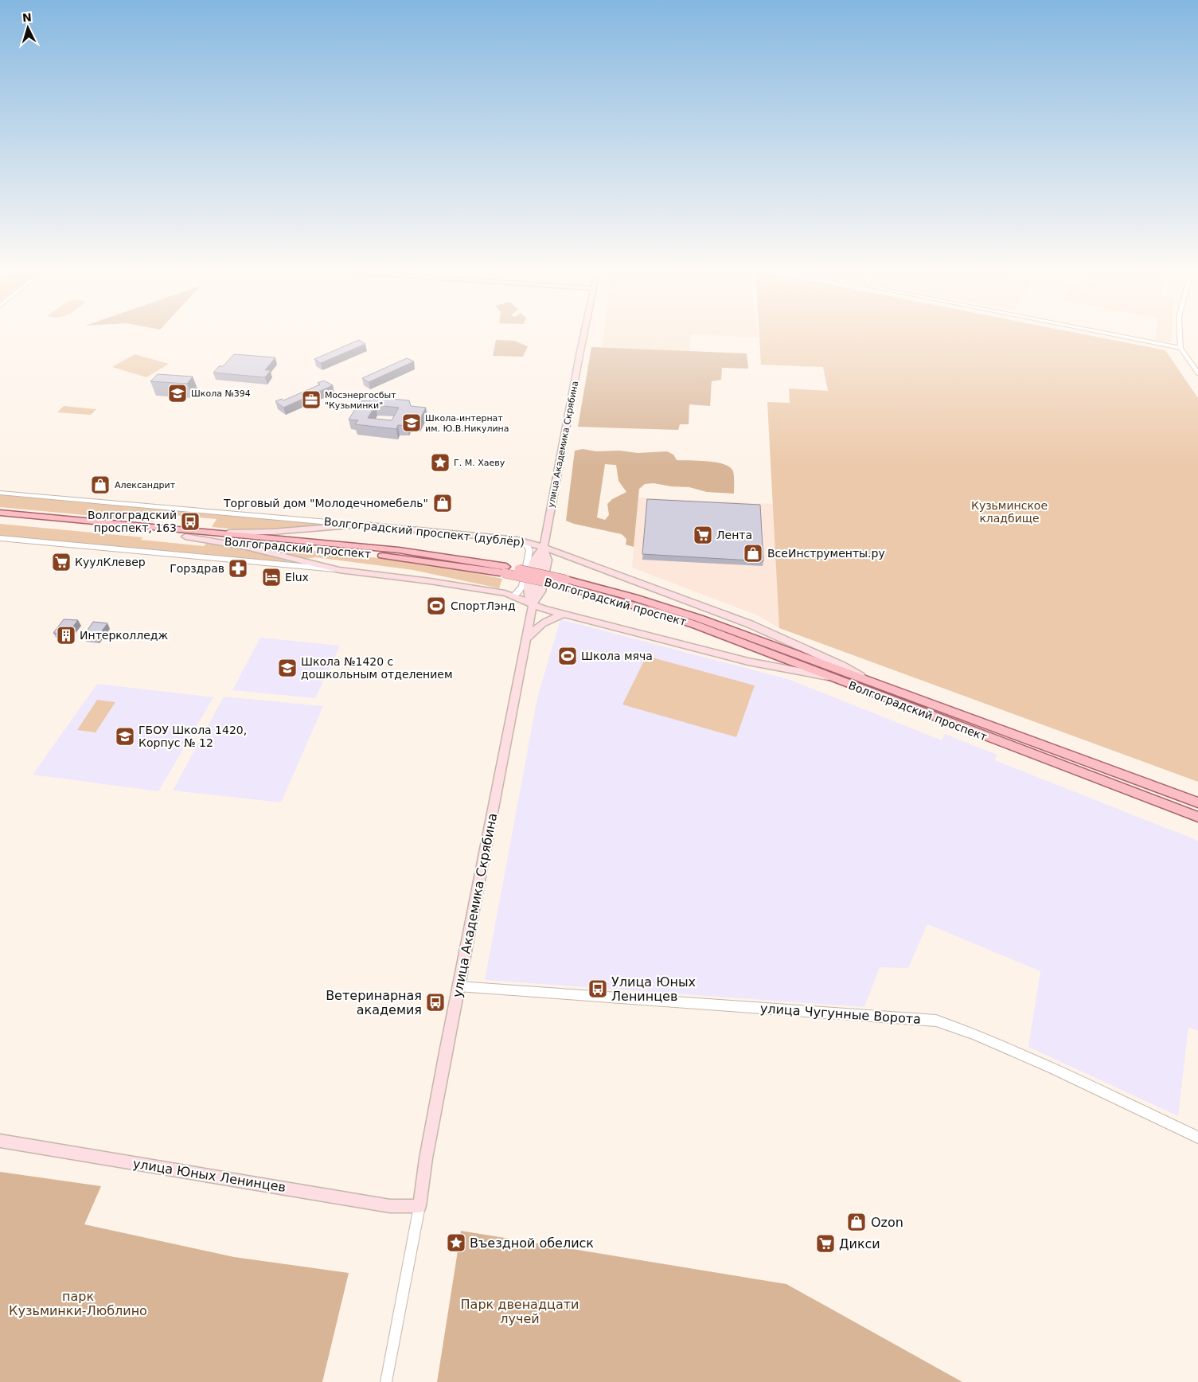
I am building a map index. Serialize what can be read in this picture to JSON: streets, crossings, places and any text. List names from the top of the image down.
{
  "streets": {
    "main road": [
      "улица Академика Скрябина",
      "Волгоградский проспект (дублёр)",
      "Волгоградский проспект",
      "улица Юных Ленинцев"
    ],
    "street": ["улица Чугунные Ворота"]
  },
  "crossings": [
    ["улица Академика Скрябина", "Волгоградский проспект (дублёр)"],
    ["улица Академика Скрябина", "улица Чугунные Ворота"],
    ["улица Академика Скрябина", "улица Юных Ленинцев"],
    ["Волгоградский проспект (дублёр)", "Волгоградский проспект"]
  ],
  "parks": ["Кузьминское кладбище", "парк Кузьминки-Люблино", "Парк двенадцати лучей"],
  "places": {
    "school or university": [
      "Школа №394",
      "Школа-интернат им. Ю.В.Никулина",
      "Школа №1420 с дошкольным отделением",
      "ГБОУ Школа 1420, Корпус № 12"
    ],
    "office": ["Мосэнергосбыт \"Кузьминки\""],
    "place": ["Г. М. Хаеву", "Въездной обелиск"],
    "shop": [
      "Александрит",
      "Торговый дом \"Молодечномебель\"",
      "ВсеИнструменты.ру",
      "Ozon"
    ],
    "bus stop": ["Волгоградский проспект, 163", "Улица Юных Ленинцев", "Ветеринарная академия"],
    "supermarket": ["Лента", "КуулКлевер", "Дикси"],
    "pharmacy": ["Горздрав"],
    "hotel": ["Elux"],
    "sports": ["СпортЛэнд", "Школа мяча"],
    "building": ["Интерколледж"]
  },
  "north": "top"
}
